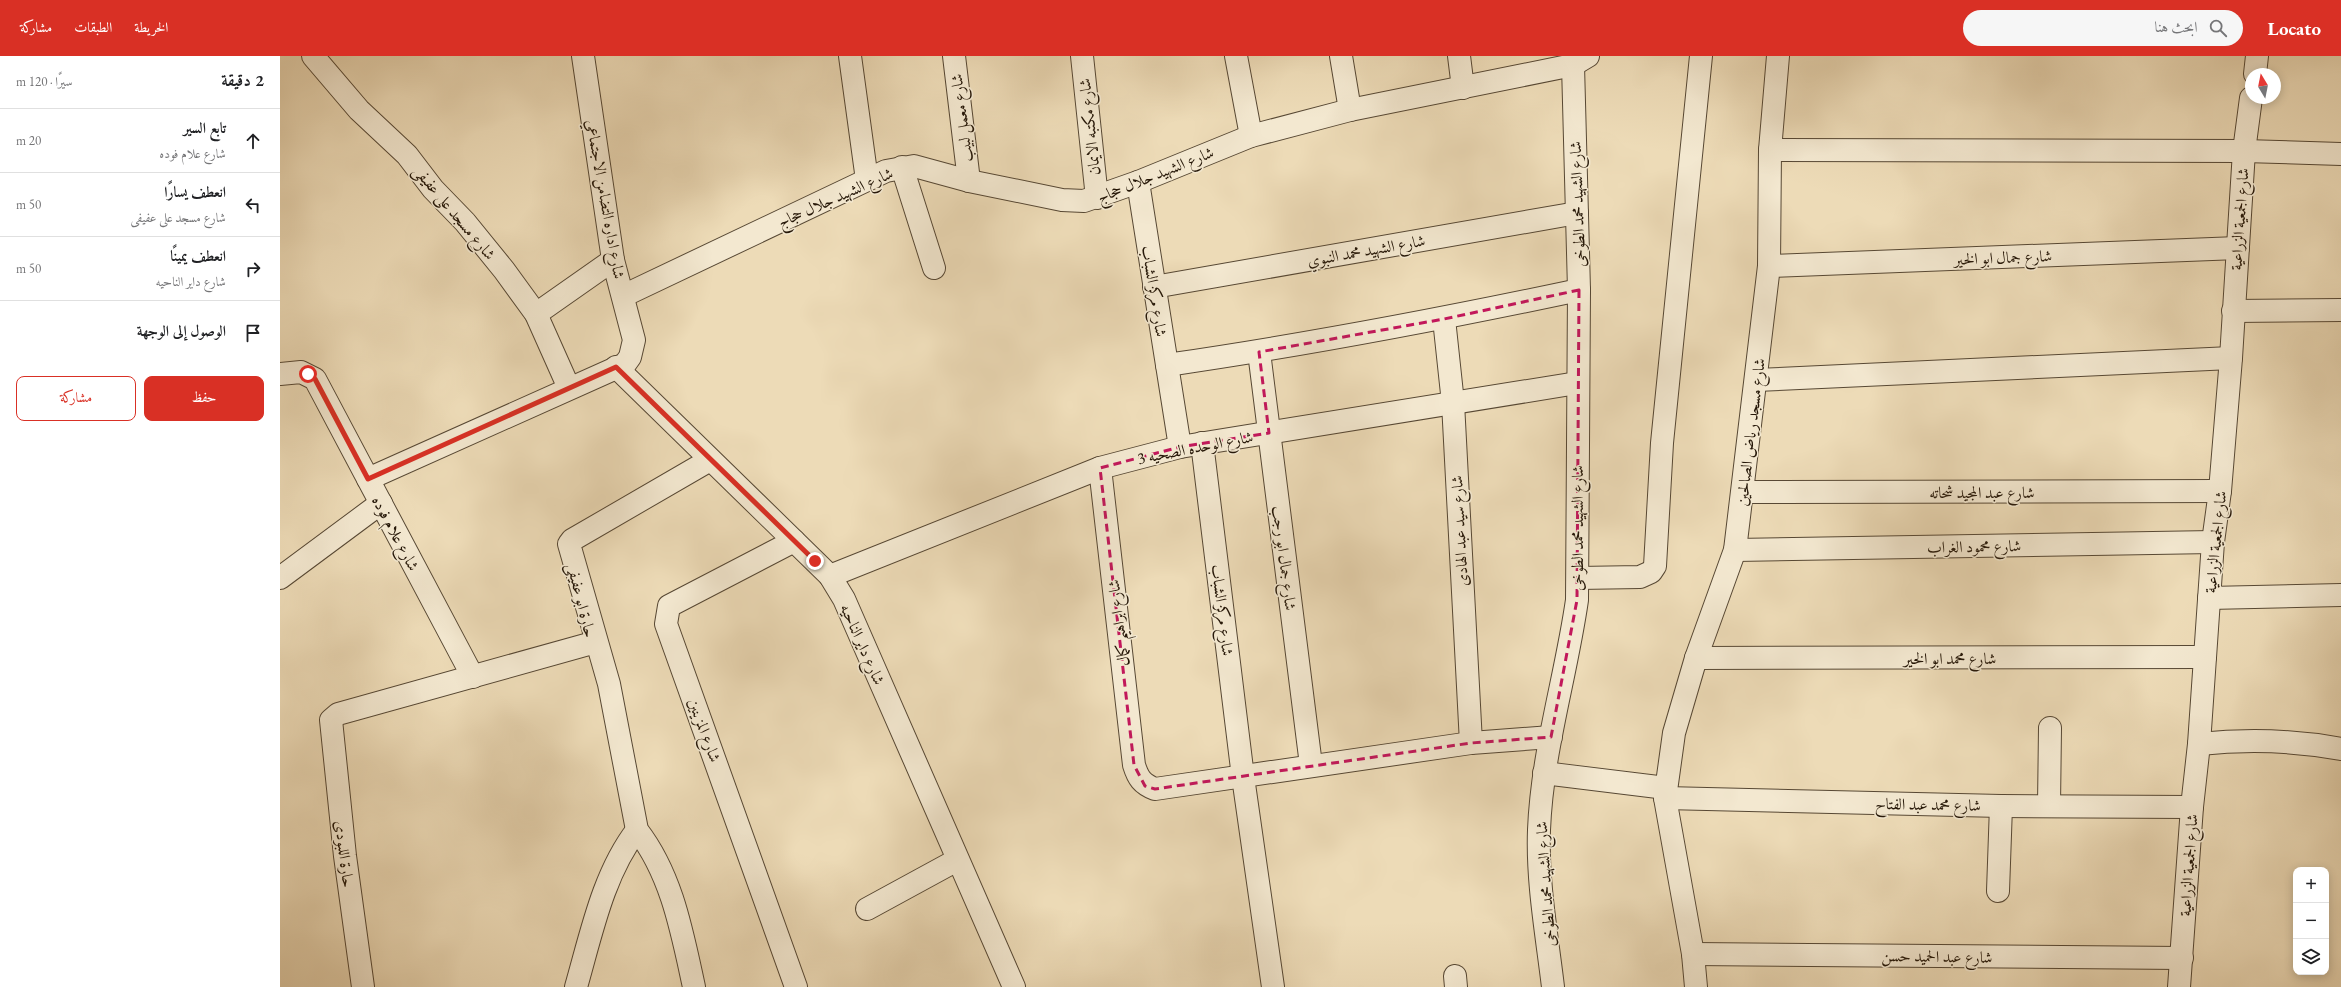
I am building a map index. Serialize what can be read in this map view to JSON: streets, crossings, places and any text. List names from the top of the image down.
{
  "streets": {
    "street": [
      "شارع معمل لبيب",
      "شارع مكتبه الايمان",
      "شارع الشهيد جلال حجاج",
      "شارع اداره التضامن الاجتماعي",
      "شارع الشهيد محمد الطوخى",
      "شارع مسجد على عفيفى",
      "شارع الجمعية الزراعية",
      "شارع الشهيد محمد النبوي",
      "شارع جمال ابو الخير",
      "شارع مركز الشباب",
      "شارع مسجد رياض الصالحين",
      "شارع الوحده الصحيه 3",
      "شارع عبد المجيد شحاته",
      "شارع سيد عبد الهادى",
      "شارع علام فوده",
      "شارع محمود الغراب",
      "شارع جمال ابو رجب",
      "حارة ابو عفيفى",
      "شارع ابراهيم كمال",
      "شارع داير الناحيه",
      "شارع محمد ابو الخير",
      "شارع المزينين",
      "شارع محمد عبد الفتاح",
      "حارة اللبودى",
      "شارع عبد الحميد حسن"
    ]
  },
  "crossings": [
    ["شارع معمل لبيب", "شارع الشهيد جلال حجاج"],
    ["شارع مكتبه الايمان", "شارع الشهيد جلال حجاج"],
    ["شارع الشهيد جلال حجاج", "شارع اداره التضامن الاجتماعي"],
    ["شارع الشهيد جلال حجاج", "شارع الشهيد محمد الطوخى"],
    ["شارع الشهيد جلال حجاج", "شارع مركز الشباب"],
    ["شارع اداره التضامن الاجتماعي", "شارع داير الناحيه"],
    ["شارع الشهيد محمد الطوخى", "شارع الشهيد محمد النبوي"],
    ["شارع الشهيد محمد الطوخى", "شارع الوحده الصحيه 3"],
    ["شارع الشهيد محمد الطوخى", "شارع محمد عبد الفتاح"],
    ["شارع الجمعية الزراعية", "شارع جمال ابو الخير"],
    ["شارع الجمعية الزراعية", "شارع عبد المجيد شحاته"],
    ["شارع الجمعية الزراعية", "شارع محمود الغراب"],
    ["شارع الجمعية الزراعية", "شارع محمد ابو الخير"],
    ["شارع الجمعية الزراعية", "شارع محمد عبد الفتاح"],
    ["شارع الجمعية الزراعية", "شارع عبد الحميد حسن"],
    ["شارع الشهيد محمد النبوي", "شارع مركز الشباب"],
    ["شارع جمال ابو الخير", "شارع مسجد رياض الصالحين"],
    ["شارع مركز الشباب", "شارع الوحده الصحيه 3"],
    ["شارع مركز الشباب", "شارع ابراهيم كمال"],
    ["شارع مسجد رياض الصالحين", "شارع عبد المجيد شحاته"],
    ["شارع مسجد رياض الصالحين", "شارع محمود الغراب"],
    ["شارع مسجد رياض الصالحين", "شارع محمد ابو الخير"],
    ["شارع مسجد رياض الصالحين", "شارع محمد عبد الفتاح"],
    ["شارع مسجد رياض الصالحين", "شارع عبد الحميد حسن"],
    ["شارع الوحده الصحيه 3", "شارع سيد عبد الهادى"],
    ["شارع الوحده الصحيه 3", "شارع جمال ابو رجب"],
    ["شارع الوحده الصحيه 3", "شارع ابراهيم كمال"],
    ["شارع الوحده الصحيه 3", "شارع داير الناحيه"],
    ["شارع علام فوده", "حارة ابو عفيفى"],
    ["حارة ابو عفيفى", "شارع داير الناحيه"],
    ["حارة ابو عفيفى", "حارة اللبودى"],
    ["شارع داير الناحيه", "شارع المزينين"]
  ],
  "north": "top",
  "page": {
    "header": "Locato",
    "search": "ابحث هنا",
    "nav": ["الخريطة", "الطبقات", "مشاركة"],
    "heading": ["2 دقيقة", "سيرًا · 120 m"],
    "list": [
      ["تابع السير", "شارع علام فوده", "20 m"],
      ["انعطف يسارًا", "شارع مسجد على عفيفى", "50 m"],
      ["انعطف يمينًا", "شارع داير الناحيه", "50 m"],
      "الوصول إلى الوجهة"
    ],
    "buttons": ["حفظ", "مشاركة"],
    "map_buttons": ["+", "−"]
  }
}
